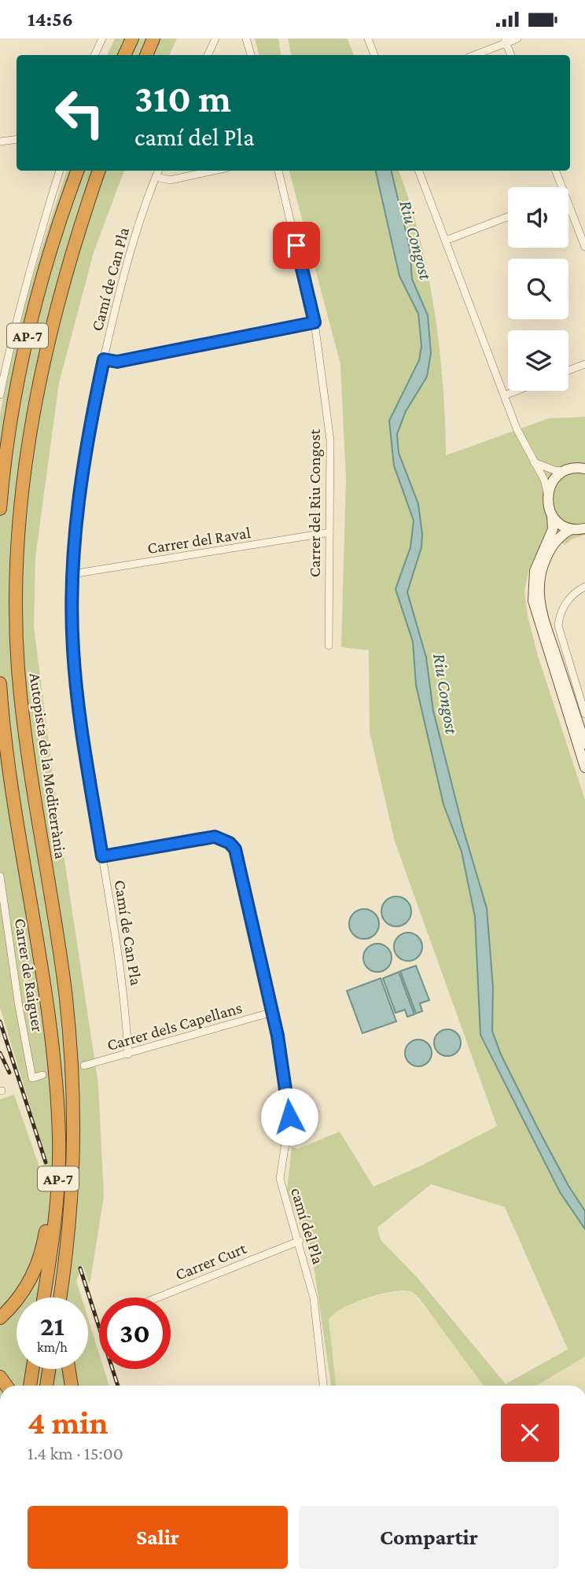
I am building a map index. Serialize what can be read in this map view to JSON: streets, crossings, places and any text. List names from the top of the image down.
{
  "streets": {
    "highway": ["AP-7", "Autopista de la Mediterrània"],
    "street": [
      "Camí de Can Pla",
      "Carrer del Riu Congost",
      "Carrer del Raval",
      "Carrer de Raiguer",
      "Carrer dels Capellans",
      "camí del Pla",
      "Carrer Curt"
    ]
  },
  "crossings": [
    ["Camí de Can Pla", "Carrer del Raval"],
    ["Camí de Can Pla", "Carrer dels Capellans"],
    ["Camí de Can Pla", "camí del Pla"],
    ["Carrer del Riu Congost", "Carrer del Raval"],
    ["Carrer dels Capellans", "camí del Pla"],
    ["camí del Pla", "Carrer Curt"]
  ],
  "water": ["Riu Congost"],
  "page": {
    "status": "14:56",
    "turn": ["310 m", "camí del Pla"],
    "speed": "21 km/h",
    "limit": "30",
    "heading": ["4 min", "1.4 km · 15:00"],
    "buttons": ["Salir", "Compartir"]
  }
}
